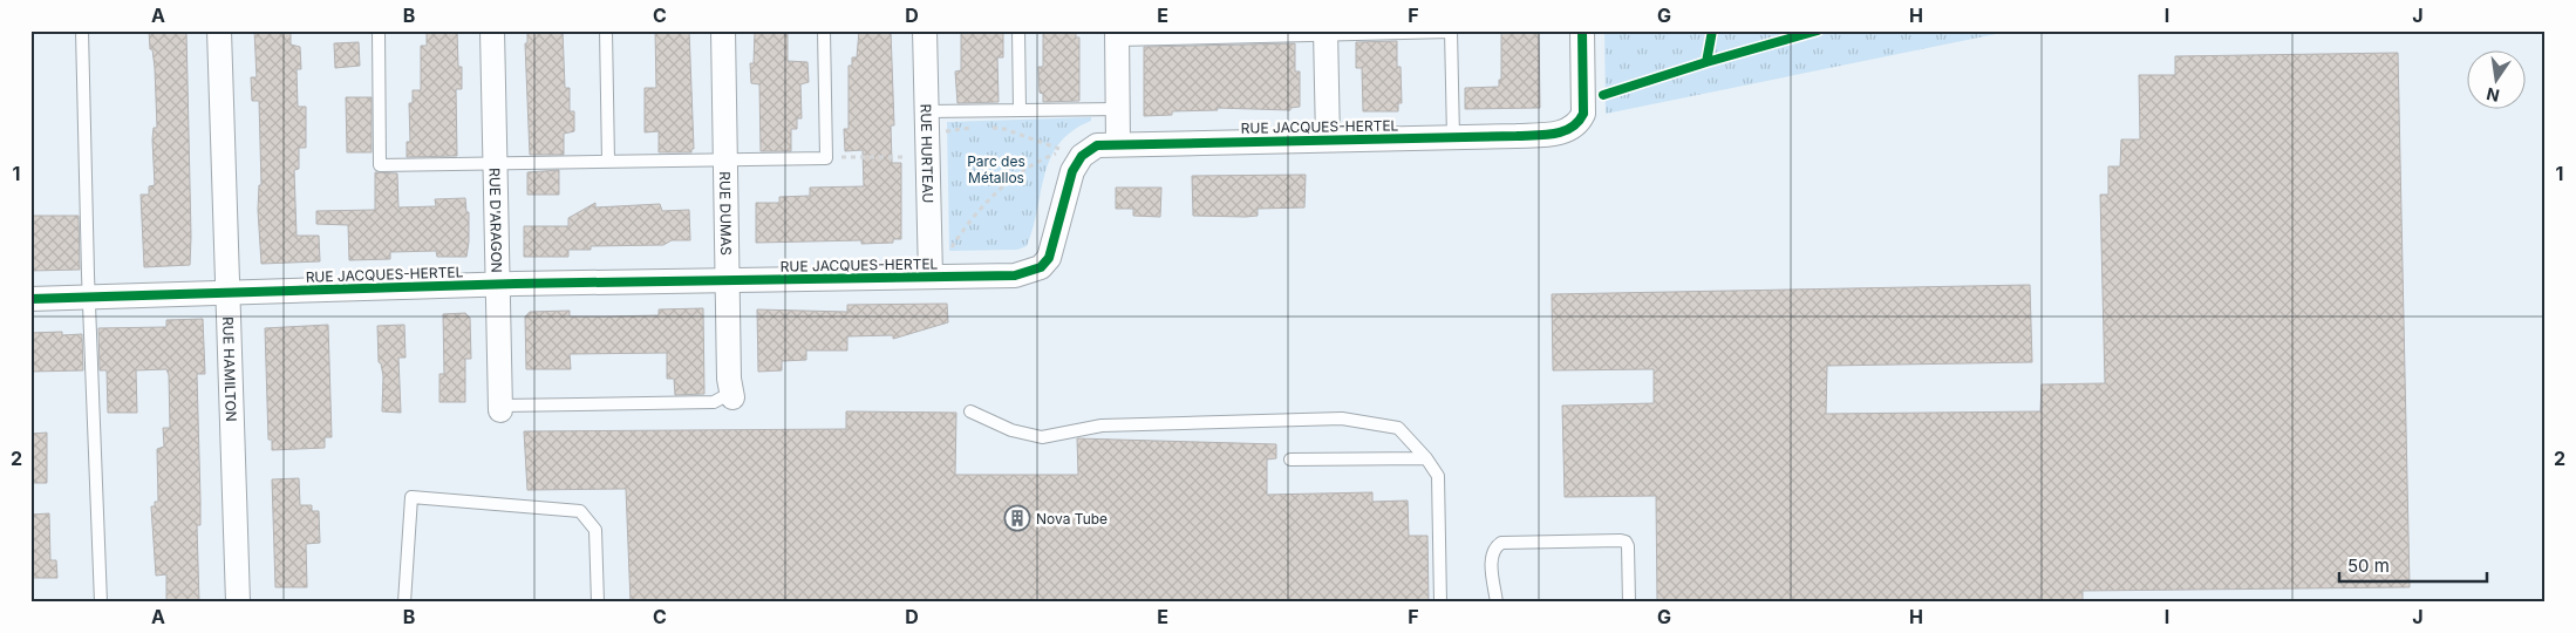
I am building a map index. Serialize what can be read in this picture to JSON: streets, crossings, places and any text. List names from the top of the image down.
{
  "streets": {
    "street": [
      "RUE JACQUES-HERTEL",
      "RUE HURTEAU",
      "RUE DUMAS",
      "RUE D'ARAGON",
      "RUE HAMILTON"
    ]
  },
  "crossings": [
    ["RUE JACQUES-HERTEL", "RUE HURTEAU"],
    ["RUE JACQUES-HERTEL", "RUE DUMAS"],
    ["RUE JACQUES-HERTEL", "RUE D'ARAGON"],
    ["RUE JACQUES-HERTEL", "RUE HAMILTON"]
  ],
  "parks": ["Parc des Métallos"],
  "places": {
    "building": ["Nova Tube"]
  },
  "scale_bar": "50 m",
  "north": "bottom",
  "grid": {
    "columns": [
      "A",
      "B",
      "C",
      "D",
      "E",
      "F",
      "G",
      "H",
      "I",
      "J"
    ],
    "rows": ["1", "2"]
  }
}
